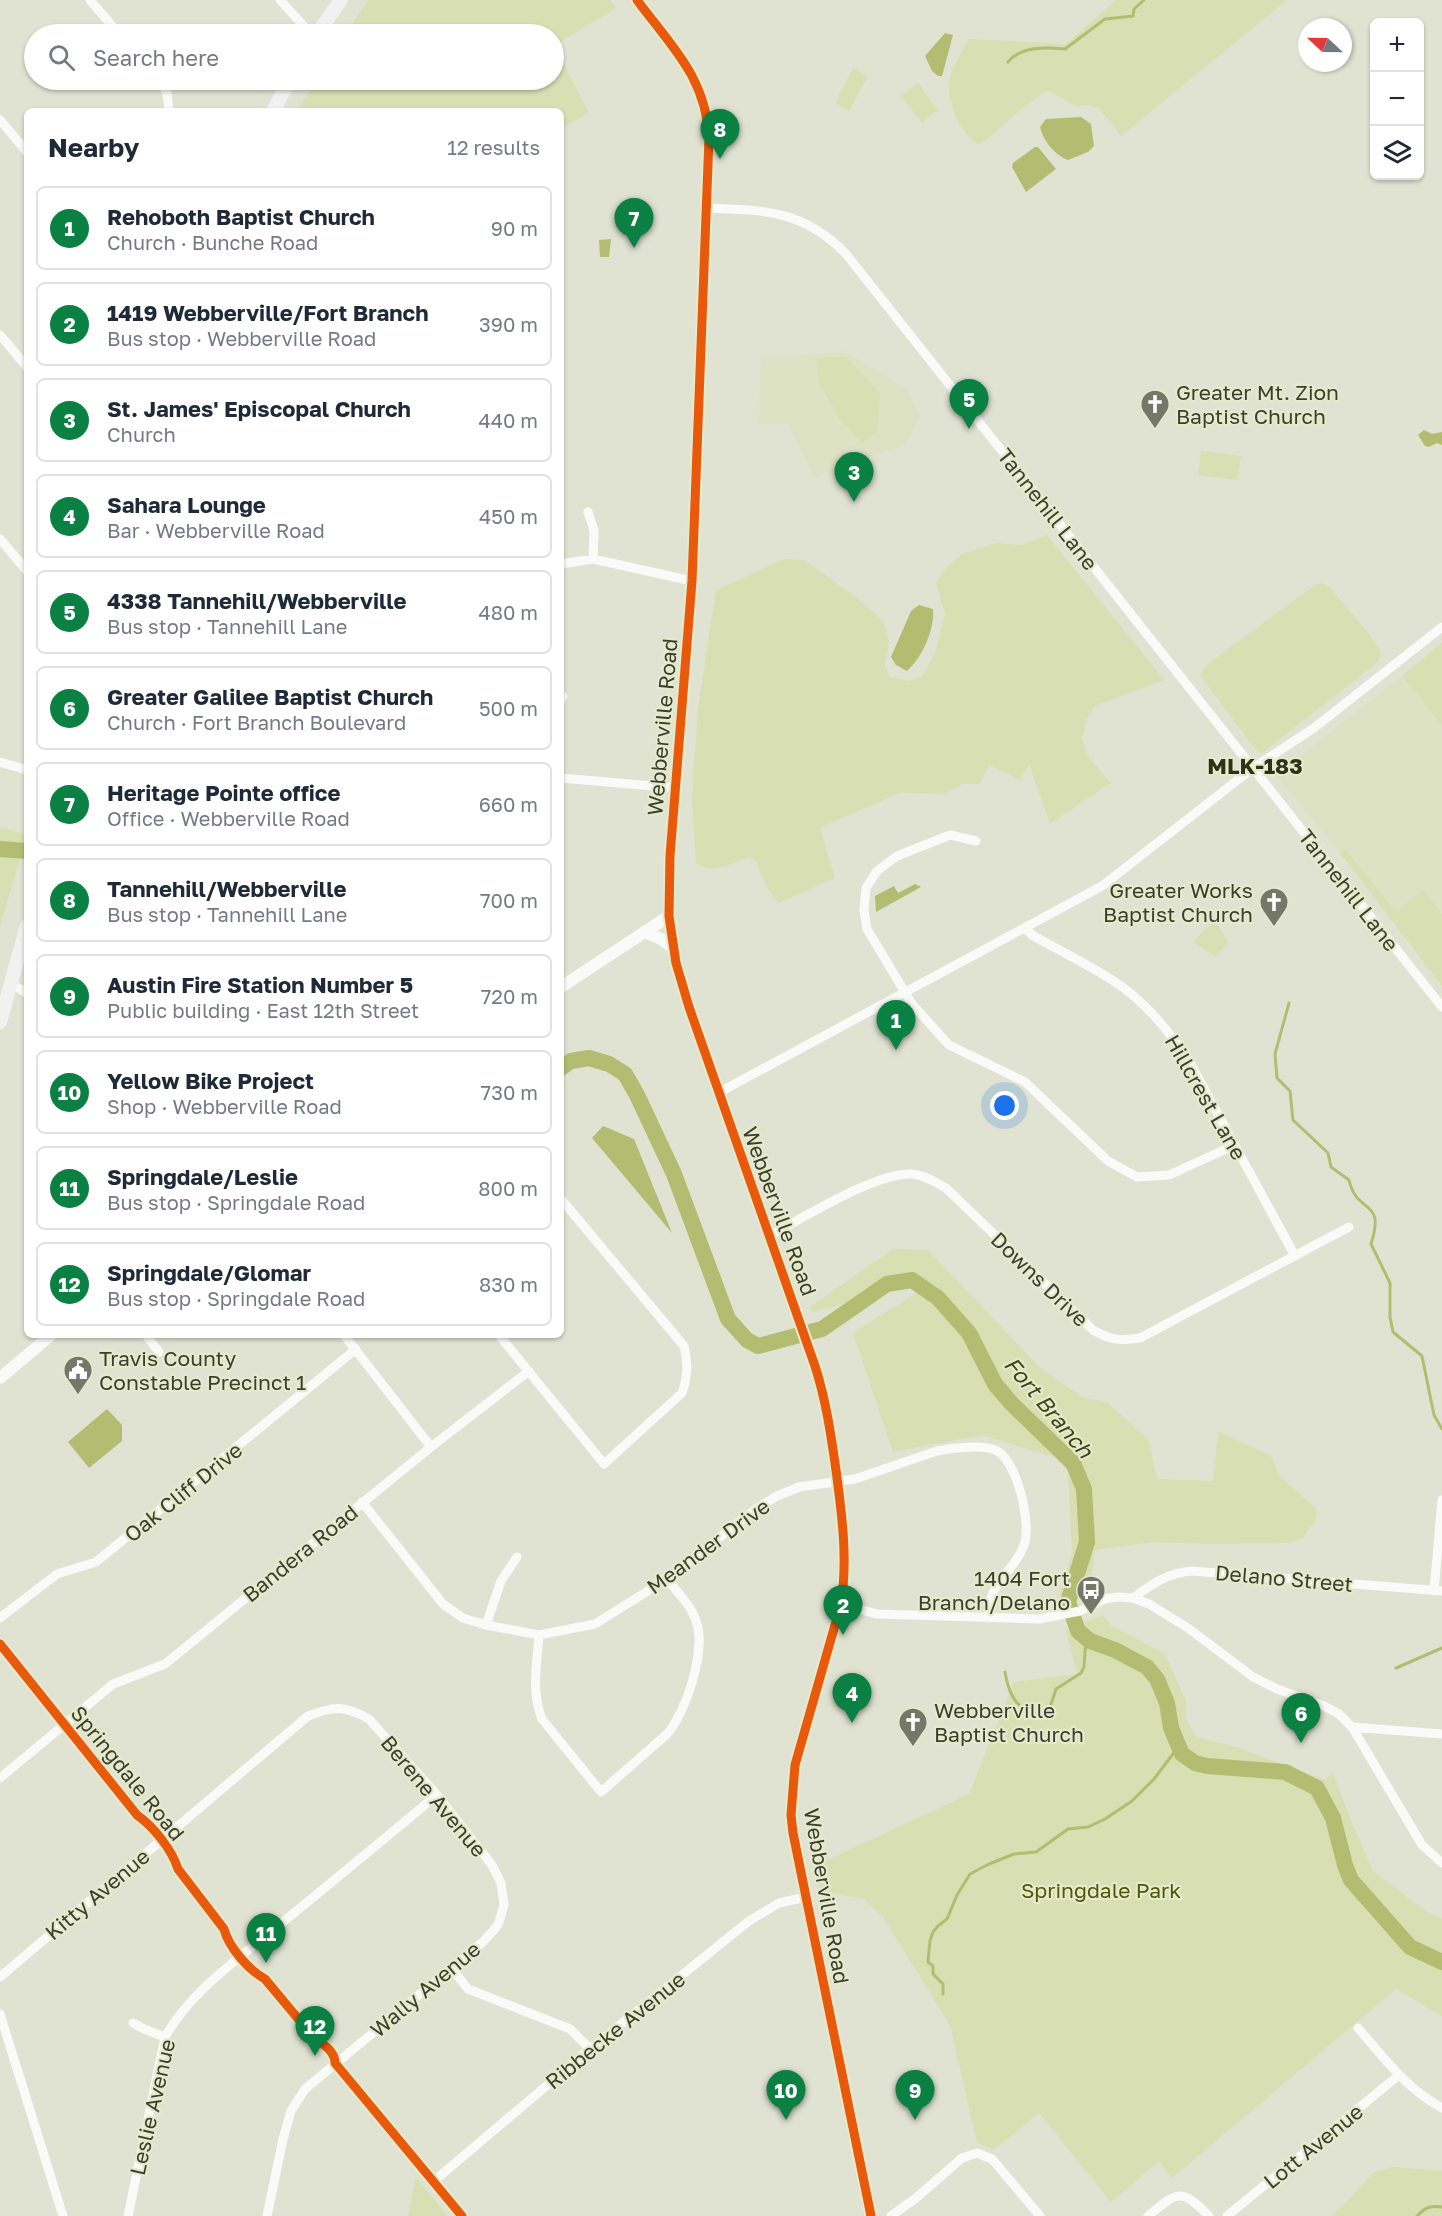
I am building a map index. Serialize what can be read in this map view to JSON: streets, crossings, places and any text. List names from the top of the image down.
{
  "streets": {
    "street": [
      "Tannehill Lane",
      "Webberville Road",
      "Hillcrest Lane",
      "Downs Drive",
      "Oak Cliff Drive",
      "Meander Drive",
      "Bandera Road",
      "Delano Street",
      "Springdale Road",
      "Berene Avenue",
      "Kitty Avenue",
      "Wally Avenue",
      "Ribbecke Avenue",
      "Leslie Avenue",
      "Lott Avenue"
    ]
  },
  "crossings": [
    ["Tannehill Lane", "Webberville Road"],
    ["Webberville Road", "Downs Drive"],
    ["Webberville Road", "Meander Drive"],
    ["Webberville Road", "Ribbecke Avenue"],
    ["Hillcrest Lane", "Downs Drive"],
    ["Meander Drive", "Bandera Road"],
    ["Bandera Road", "Springdale Road"],
    ["Springdale Road", "Kitty Avenue"],
    ["Springdale Road", "Wally Avenue"],
    ["Springdale Road", "Ribbecke Avenue"],
    ["Springdale Road", "Leslie Avenue"],
    ["Berene Avenue", "Kitty Avenue"],
    ["Berene Avenue", "Wally Avenue"],
    ["Berene Avenue", "Leslie Avenue"]
  ],
  "districts": ["MLK-183"],
  "water": ["Fort Branch"],
  "parks": ["Springdale Park"],
  "places": {
    "church": ["Greater Mt. Zion Baptist Church", "Greater Works Baptist Church", "Webberville Baptist Church"],
    "public building": ["Travis County Constable Precinct 1"],
    "bus stop": ["1404 Fort Branch/Delano"]
  },
  "north": "left",
  "page": {
    "map_buttons": ["+", "−"],
    "search": "Search here",
    "heading": ["Nearby", "12 results"],
    "pins": [
      "8",
      "7",
      "5",
      "3",
      "1",
      "2",
      "4",
      "6",
      "11",
      "12",
      "9",
      "10"
    ],
    "list": [
      {
        "mark": "1",
        "name": "Rehoboth Baptist Church",
        "note": "Church · Bunche Road",
        "value": "90 m"
      },
      {
        "mark": "2",
        "name": "1419 Webberville/Fort Branch",
        "note": "Bus stop · Webberville Road",
        "value": "390 m"
      },
      {
        "mark": "3",
        "name": "St. James' Episcopal Church",
        "note": "Church",
        "value": "440 m"
      },
      {
        "mark": "4",
        "name": "Sahara Lounge",
        "note": "Bar · Webberville Road",
        "value": "450 m"
      },
      {
        "mark": "5",
        "name": "4338 Tannehill/Webberville",
        "note": "Bus stop · Tannehill Lane",
        "value": "480 m"
      },
      {
        "mark": "6",
        "name": "Greater Galilee Baptist Church",
        "note": "Church · Fort Branch Boulevard",
        "value": "500 m"
      },
      {
        "mark": "7",
        "name": "Heritage Pointe office",
        "note": "Office · Webberville Road",
        "value": "660 m"
      },
      {
        "mark": "8",
        "name": "Tannehill/Webberville",
        "note": "Bus stop · Tannehill Lane",
        "value": "700 m"
      },
      {
        "mark": "9",
        "name": "Austin Fire Station Number 5",
        "note": "Public building · East 12th Street",
        "value": "720 m"
      },
      {
        "mark": "10",
        "name": "Yellow Bike Project",
        "note": "Shop · Webberville Road",
        "value": "730 m"
      },
      {
        "mark": "11",
        "name": "Springdale/Leslie",
        "note": "Bus stop · Springdale Road",
        "value": "800 m"
      },
      {
        "mark": "12",
        "name": "Springdale/Glomar",
        "note": "Bus stop · Springdale Road",
        "value": "830 m"
      }
    ]
  }
}
